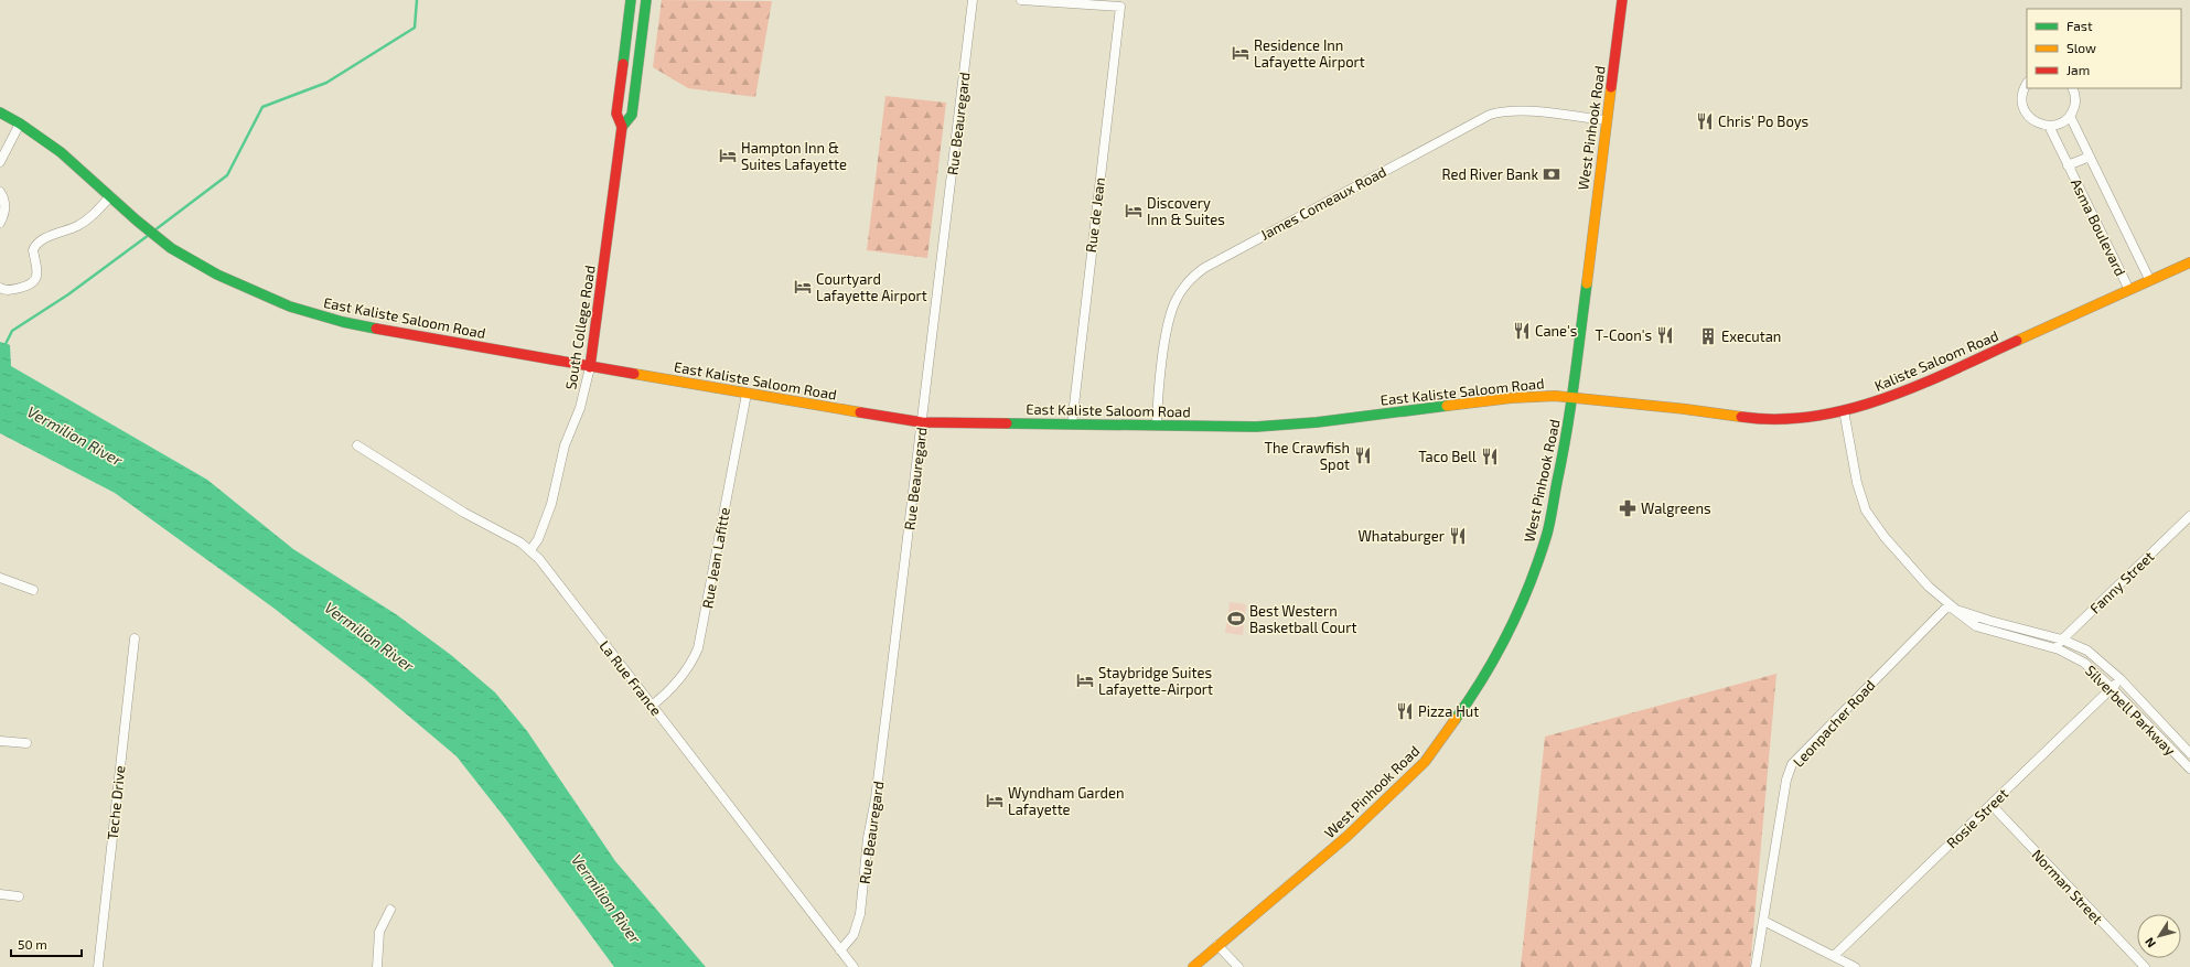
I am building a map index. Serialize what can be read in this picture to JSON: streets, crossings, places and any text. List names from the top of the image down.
{
  "streets": {
    "main road": [
      "West Pinhook Road",
      "East Kaliste Saloom Road",
      "South College Road",
      "Kaliste Saloom Road"
    ],
    "street": [
      "Rue Beauregard",
      "James Comeaux Road",
      "Rue de Jean",
      "Asma Boulevard",
      "Rue Jean Lafitte",
      "Fanny Street",
      "La Rue France",
      "Silverbell Parkway",
      "Leonpacher Road",
      "Teche Drive",
      "Rosie Street",
      "Norman Street"
    ]
  },
  "crossings": [
    ["Rue Beauregard", "East Kaliste Saloom Road"],
    ["Rue Beauregard", "La Rue France"],
    ["West Pinhook Road", "James Comeaux Road"],
    ["West Pinhook Road", "East Kaliste Saloom Road"],
    ["West Pinhook Road", "Kaliste Saloom Road"],
    ["James Comeaux Road", "East Kaliste Saloom Road"],
    ["Rue de Jean", "East Kaliste Saloom Road"],
    ["Asma Boulevard", "Kaliste Saloom Road"],
    ["East Kaliste Saloom Road", "South College Road"],
    ["East Kaliste Saloom Road", "Kaliste Saloom Road"],
    ["East Kaliste Saloom Road", "Rue Jean Lafitte"],
    ["South College Road", "La Rue France"],
    ["Kaliste Saloom Road", "Silverbell Parkway"],
    ["Rue Jean Lafitte", "La Rue France"],
    ["Fanny Street", "Silverbell Parkway"],
    ["Silverbell Parkway", "Leonpacher Road"],
    ["Silverbell Parkway", "Rosie Street"],
    ["Rosie Street", "Norman Street"]
  ],
  "water": ["Vermilion River"],
  "places": {
    "hotel": [
      "Residence Inn Lafayette Airport",
      "Hampton Inn & Suites Lafayette",
      "Discovery Inn & Suites",
      "Courtyard Lafayette Airport",
      "Staybridge Suites Lafayette-Airport",
      "Wyndham Garden Lafayette"
    ],
    "restaurant": [
      "Chris' Po Boys",
      "Cane's",
      "T-Coon's",
      "The Crawfish Spot",
      "Taco Bell",
      "Whataburger",
      "Pizza Hut"
    ],
    "bank": ["Red River Bank"],
    "building": ["Executan"],
    "pharmacy": ["Walgreens"],
    "sports": ["Best Western Basketball Court"]
  },
  "legend": ["Fast", "Slow", "Jam"],
  "scale_bar": "50 m",
  "north": "bottom left"
}
